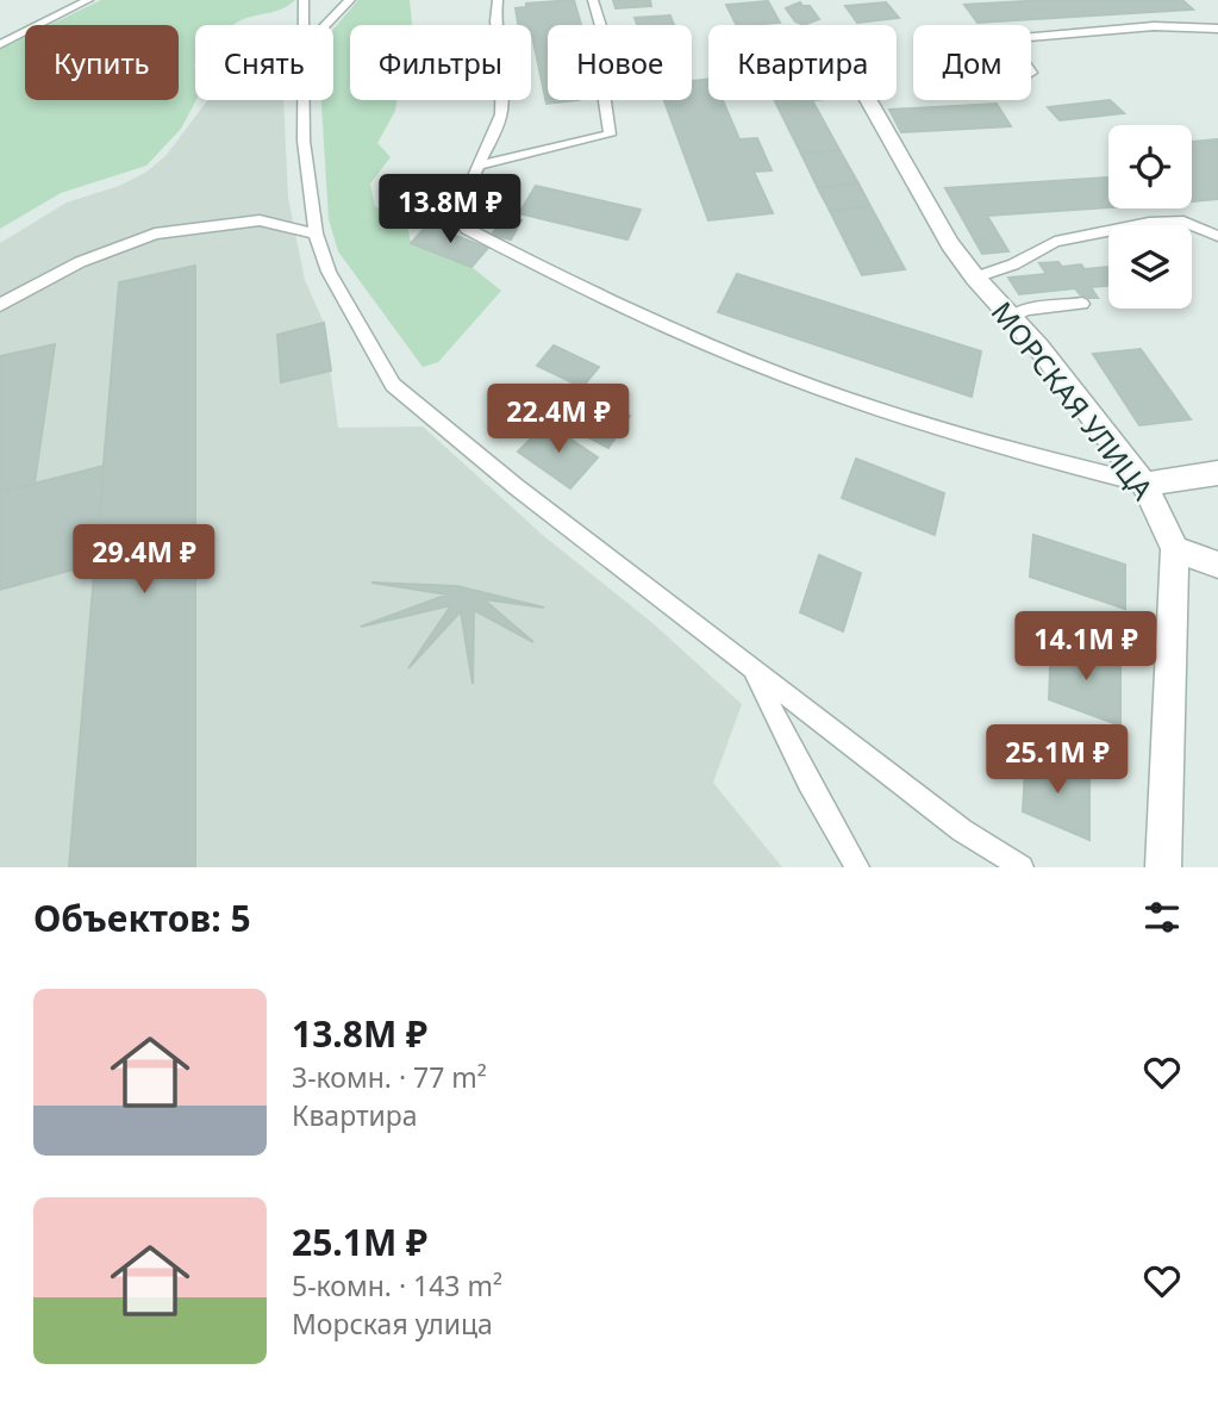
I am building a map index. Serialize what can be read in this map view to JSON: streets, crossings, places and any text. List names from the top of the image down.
{
  "streets": {
    "street": ["МОРСКАЯ УЛИЦА"]
  },
  "page": {
    "chip": [
      "Купить",
      "Снять",
      "Фильтры",
      "Новое",
      "Квартира",
      "Дом"
    ],
    "price": [
      "13.8M ₽",
      "22.4M ₽",
      "29.4M ₽",
      "14.1M ₽",
      "25.1M ₽"
    ],
    "heading": "Объектов: 5",
    "list": [
      {
        "name": "13.8M ₽",
        "note": "3-комн. · 77 m² · Квартира"
      },
      {
        "name": "25.1M ₽",
        "note": "5-комн. · 143 m² · Морская улица"
      }
    ]
  }
}
